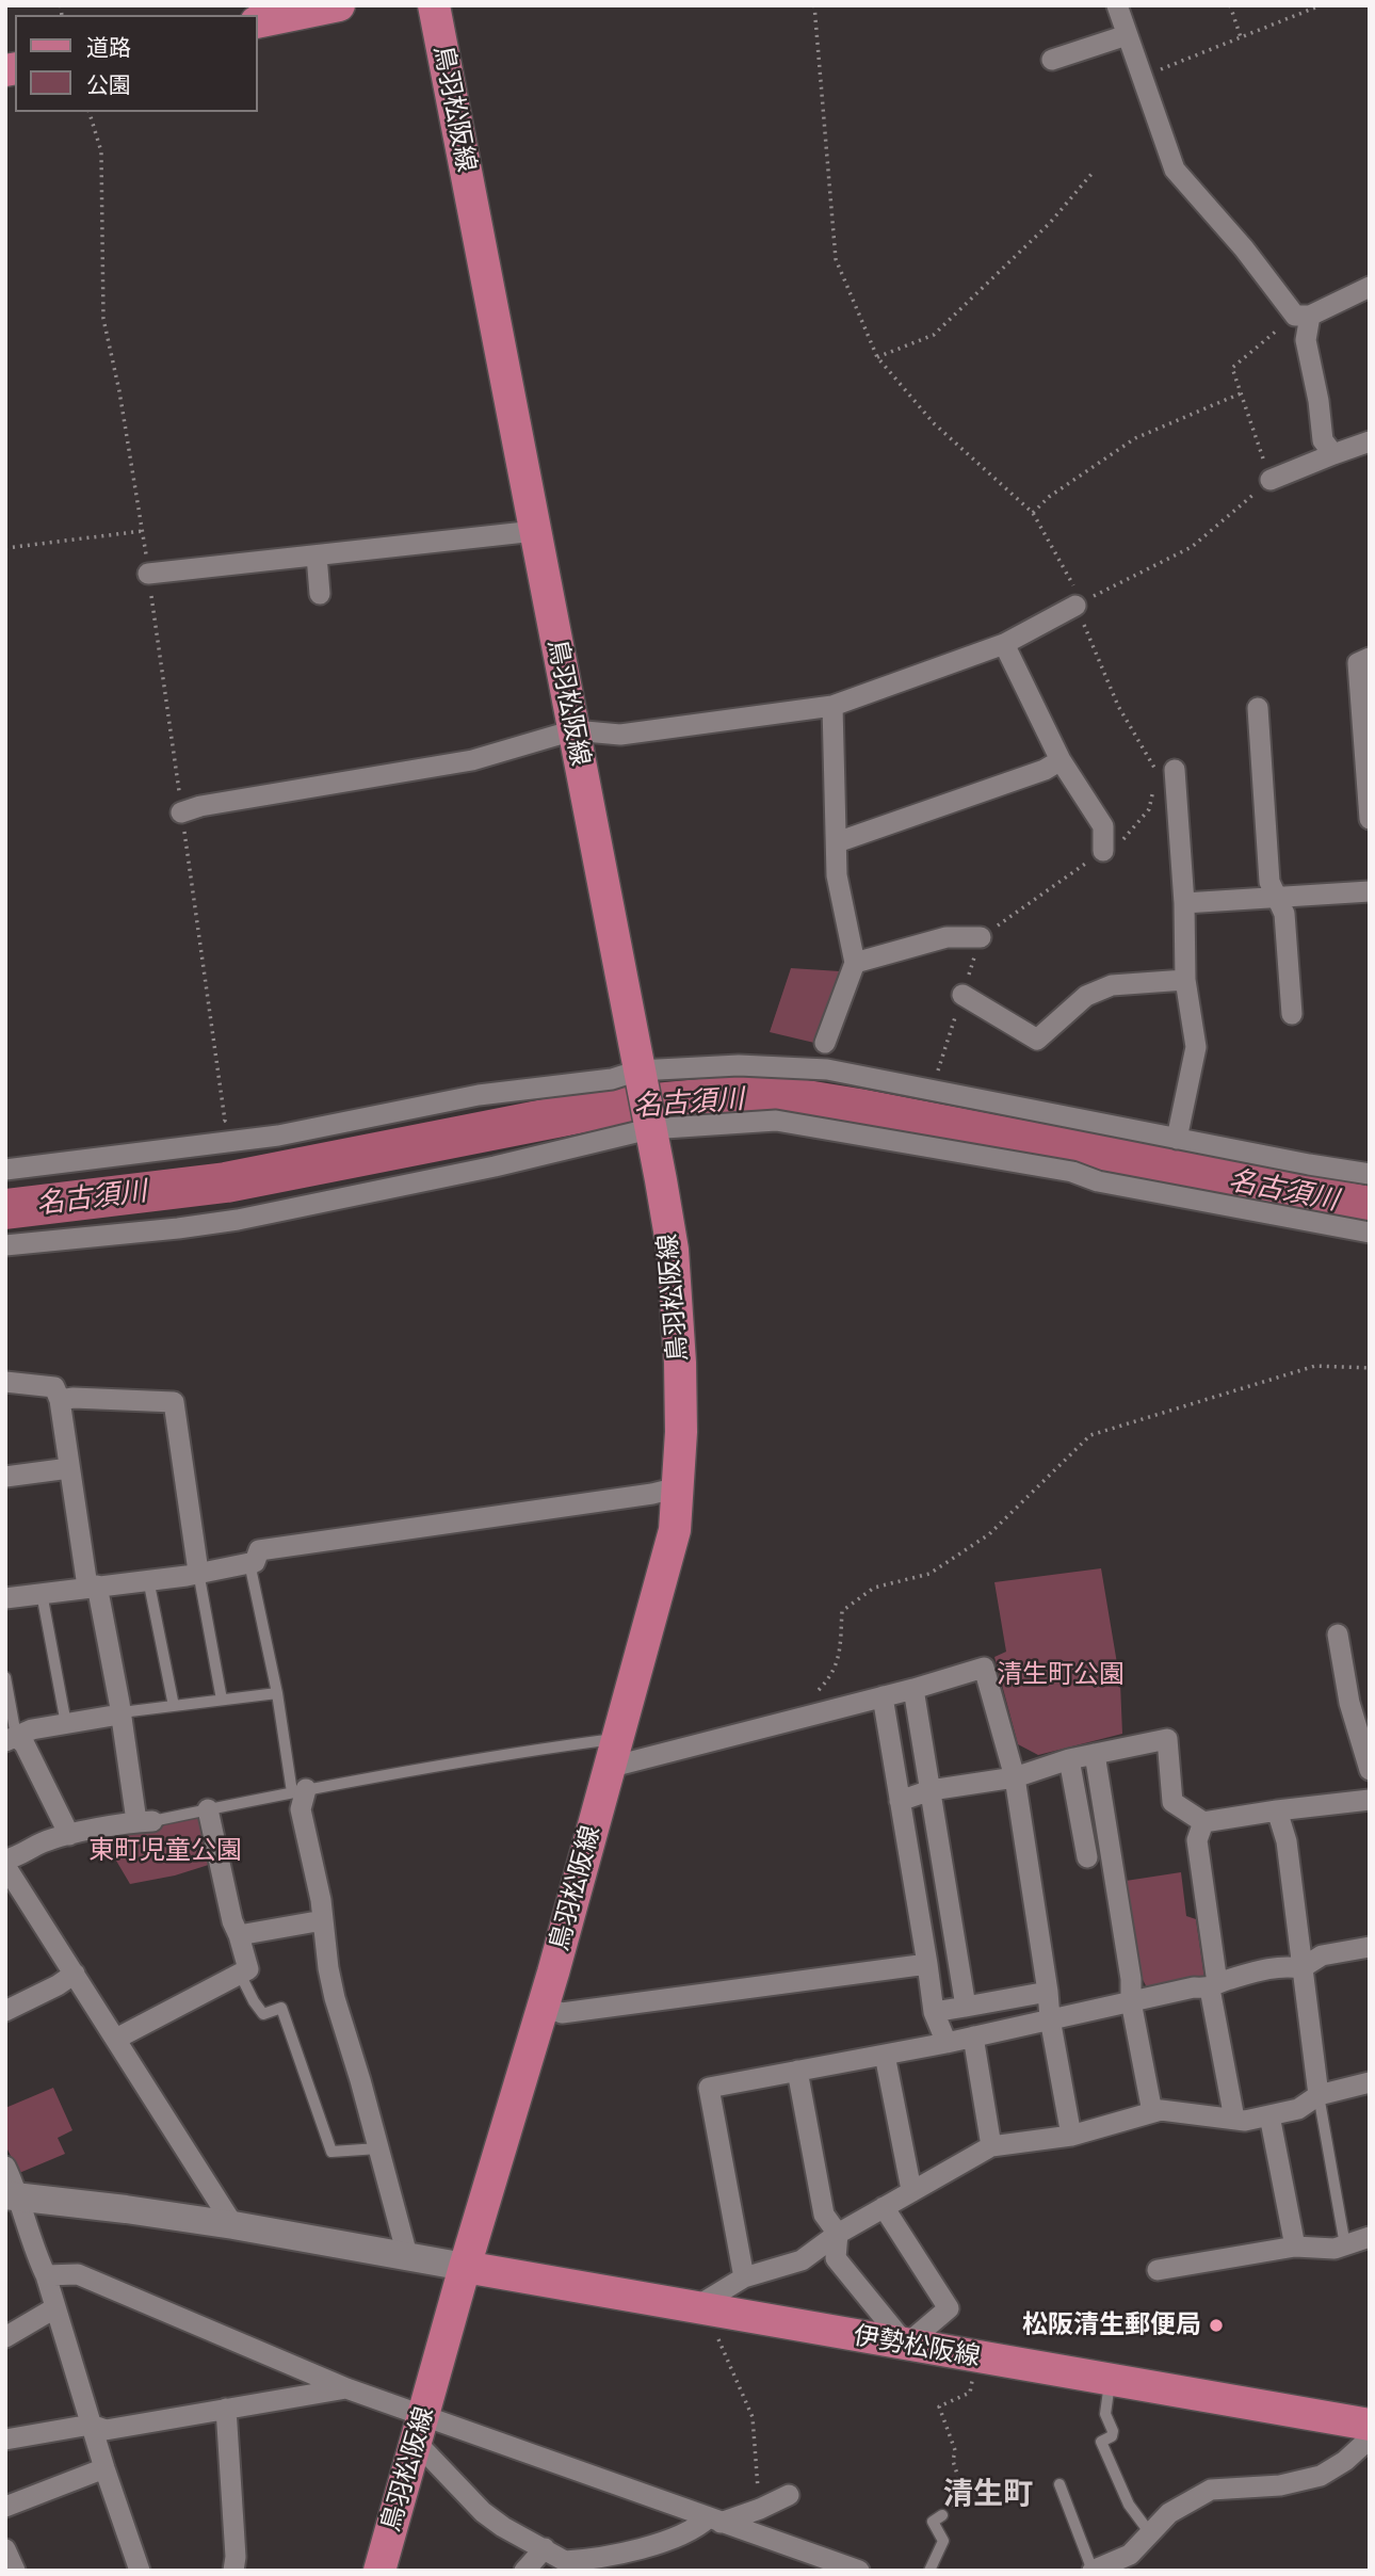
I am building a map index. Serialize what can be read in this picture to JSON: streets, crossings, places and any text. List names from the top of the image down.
{
  "streets": {
    "main road": ["鳥羽松阪線", "伊勢松阪線"]
  },
  "crossings": [
    ["鳥羽松阪線", "伊勢松阪線"]
  ],
  "districts": ["清生町"],
  "water": ["名古須川"],
  "parks": ["清生町公園", "東町児童公園"],
  "places": ["松阪清生郵便局"],
  "legend": ["道路", "公園"]
}
